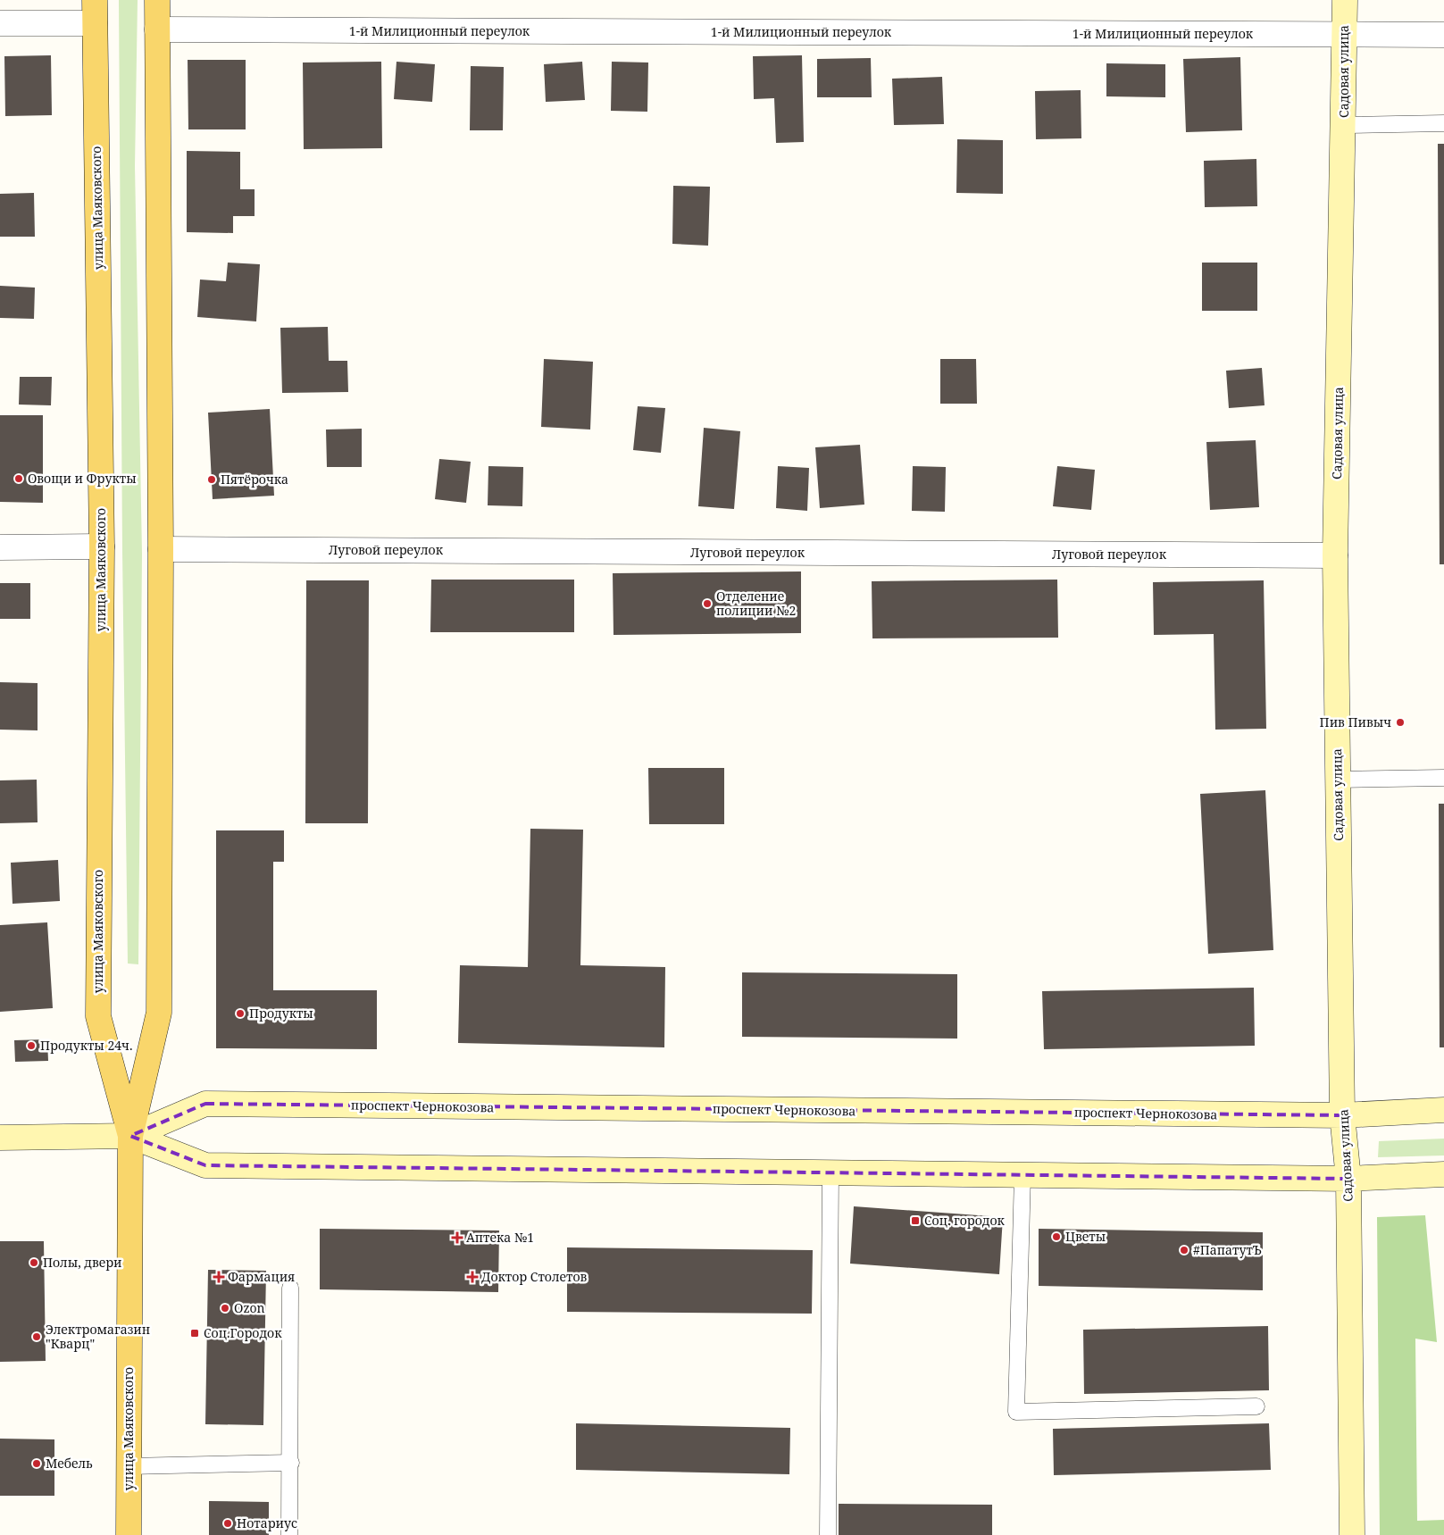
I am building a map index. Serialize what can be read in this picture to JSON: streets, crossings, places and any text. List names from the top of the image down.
{
  "streets": {
    "main road": ["улица Маяковского"],
    "street": [
      "1-й Милиционный переулок",
      "Садовая улица",
      "Луговой переулок",
      "проспект Чернокозова"
    ]
  },
  "crossings": [
    ["1-й Милиционный переулок", "Садовая улица"],
    ["1-й Милиционный переулок", "улица Маяковского"],
    ["Садовая улица", "Луговой переулок"],
    ["Садовая улица", "проспект Чернокозова"],
    ["улица Маяковского", "Луговой переулок"],
    ["улица Маяковского", "проспект Чернокозова"]
  ],
  "places": {
    "other": [
      "Овощи и Фрукты",
      "Пятёрочка",
      "Отделение полиции №2",
      "Пив Пивыч",
      "Продукты",
      "Продукты 24ч.",
      "Цветы",
      "#ПапатутЪ",
      "Полы, двери",
      "Ozon",
      "Электромагазин \"Кварц\"",
      "Мебель",
      "Нотариус"
    ],
    "transit": ["Соц. городок", "Соц.Городок"],
    "health": ["Аптека №1", "Фармация", "Доктор Столетов"]
  }
}
